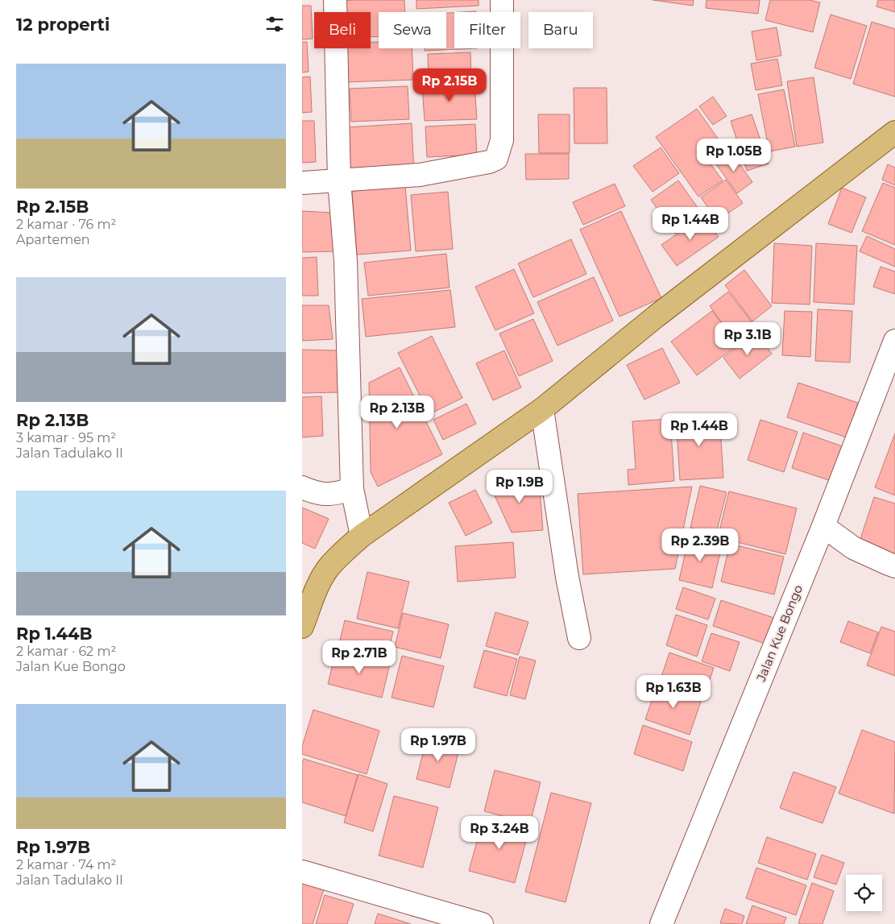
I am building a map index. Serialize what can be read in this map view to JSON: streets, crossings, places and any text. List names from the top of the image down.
{
  "streets": {
    "street": ["Jalan Kue Bongo"]
  },
  "page": {
    "heading": "12 properti",
    "chip": [
      "Beli",
      "Sewa",
      "Filter",
      "Baru"
    ],
    "list": [
      {
        "name": "Rp 2.15B",
        "note": "2 kamar · 76 m² · Apartemen"
      },
      {
        "name": "Rp 2.13B",
        "note": "3 kamar · 95 m² · Jalan Tadulako II"
      },
      {
        "name": "Rp 1.44B",
        "note": "2 kamar · 62 m² · Jalan Kue Bongo"
      },
      {
        "name": "Rp 1.97B",
        "note": "2 kamar · 74 m² · Jalan Tadulako II"
      }
    ],
    "price": [
      "Rp 2.15B",
      "Rp 1.05B",
      "Rp 1.44B",
      "Rp 3.1B",
      "Rp 2.13B",
      "Rp 1.44B",
      "Rp 1.9B",
      "Rp 2.39B",
      "Rp 2.71B",
      "Rp 1.63B",
      "Rp 1.97B",
      "Rp 3.24B"
    ]
  }
}
